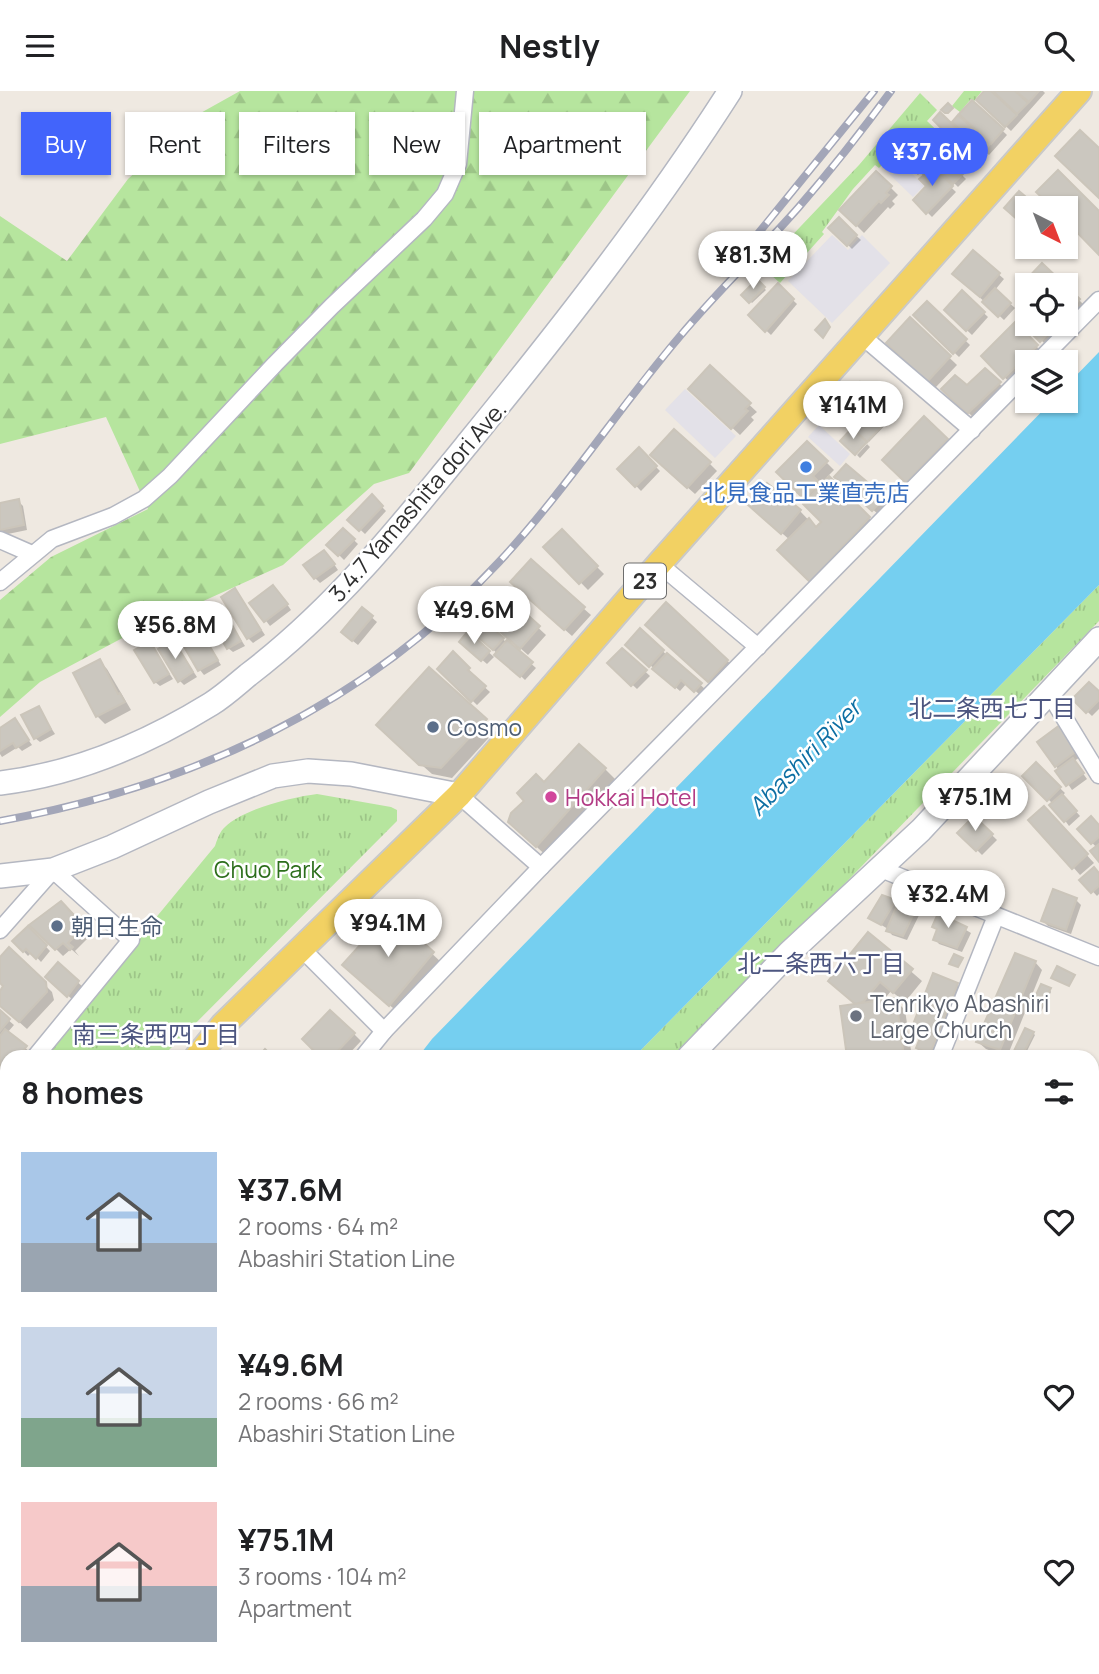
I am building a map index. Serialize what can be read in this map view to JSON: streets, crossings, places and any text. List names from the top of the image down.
{
  "streets": {
    "main road": ["23"],
    "street": ["3.4.7 Yamashita dori Ave."]
  },
  "districts": ["北二条西七丁目", "北二条西六丁目", "南三条西四丁目"],
  "water": ["Abashiri River"],
  "parks": ["Chuo Park"],
  "places": [
    "北見食品工業直売店",
    "Cosmo",
    "Hokkai Hotel",
    "朝日生命",
    "Tenrikyo Abashiri Large Church"
  ],
  "north": "bottom right",
  "page": {
    "header": "Nestly",
    "chip": [
      "Buy",
      "Rent",
      "Filters",
      "New",
      "Apartment"
    ],
    "price": [
      "¥37.6M",
      "¥81.3M",
      "¥141M",
      "¥49.6M",
      "¥56.8M",
      "¥75.1M",
      "¥32.4M",
      "¥94.1M"
    ],
    "heading": "8 homes",
    "list": [
      {
        "name": "¥37.6M",
        "note": "2 rooms · 64 m² · Abashiri Station Line"
      },
      {
        "name": "¥49.6M",
        "note": "2 rooms · 66 m² · Abashiri Station Line"
      },
      {
        "name": "¥75.1M",
        "note": "3 rooms · 104 m² · Apartment"
      }
    ]
  }
}
